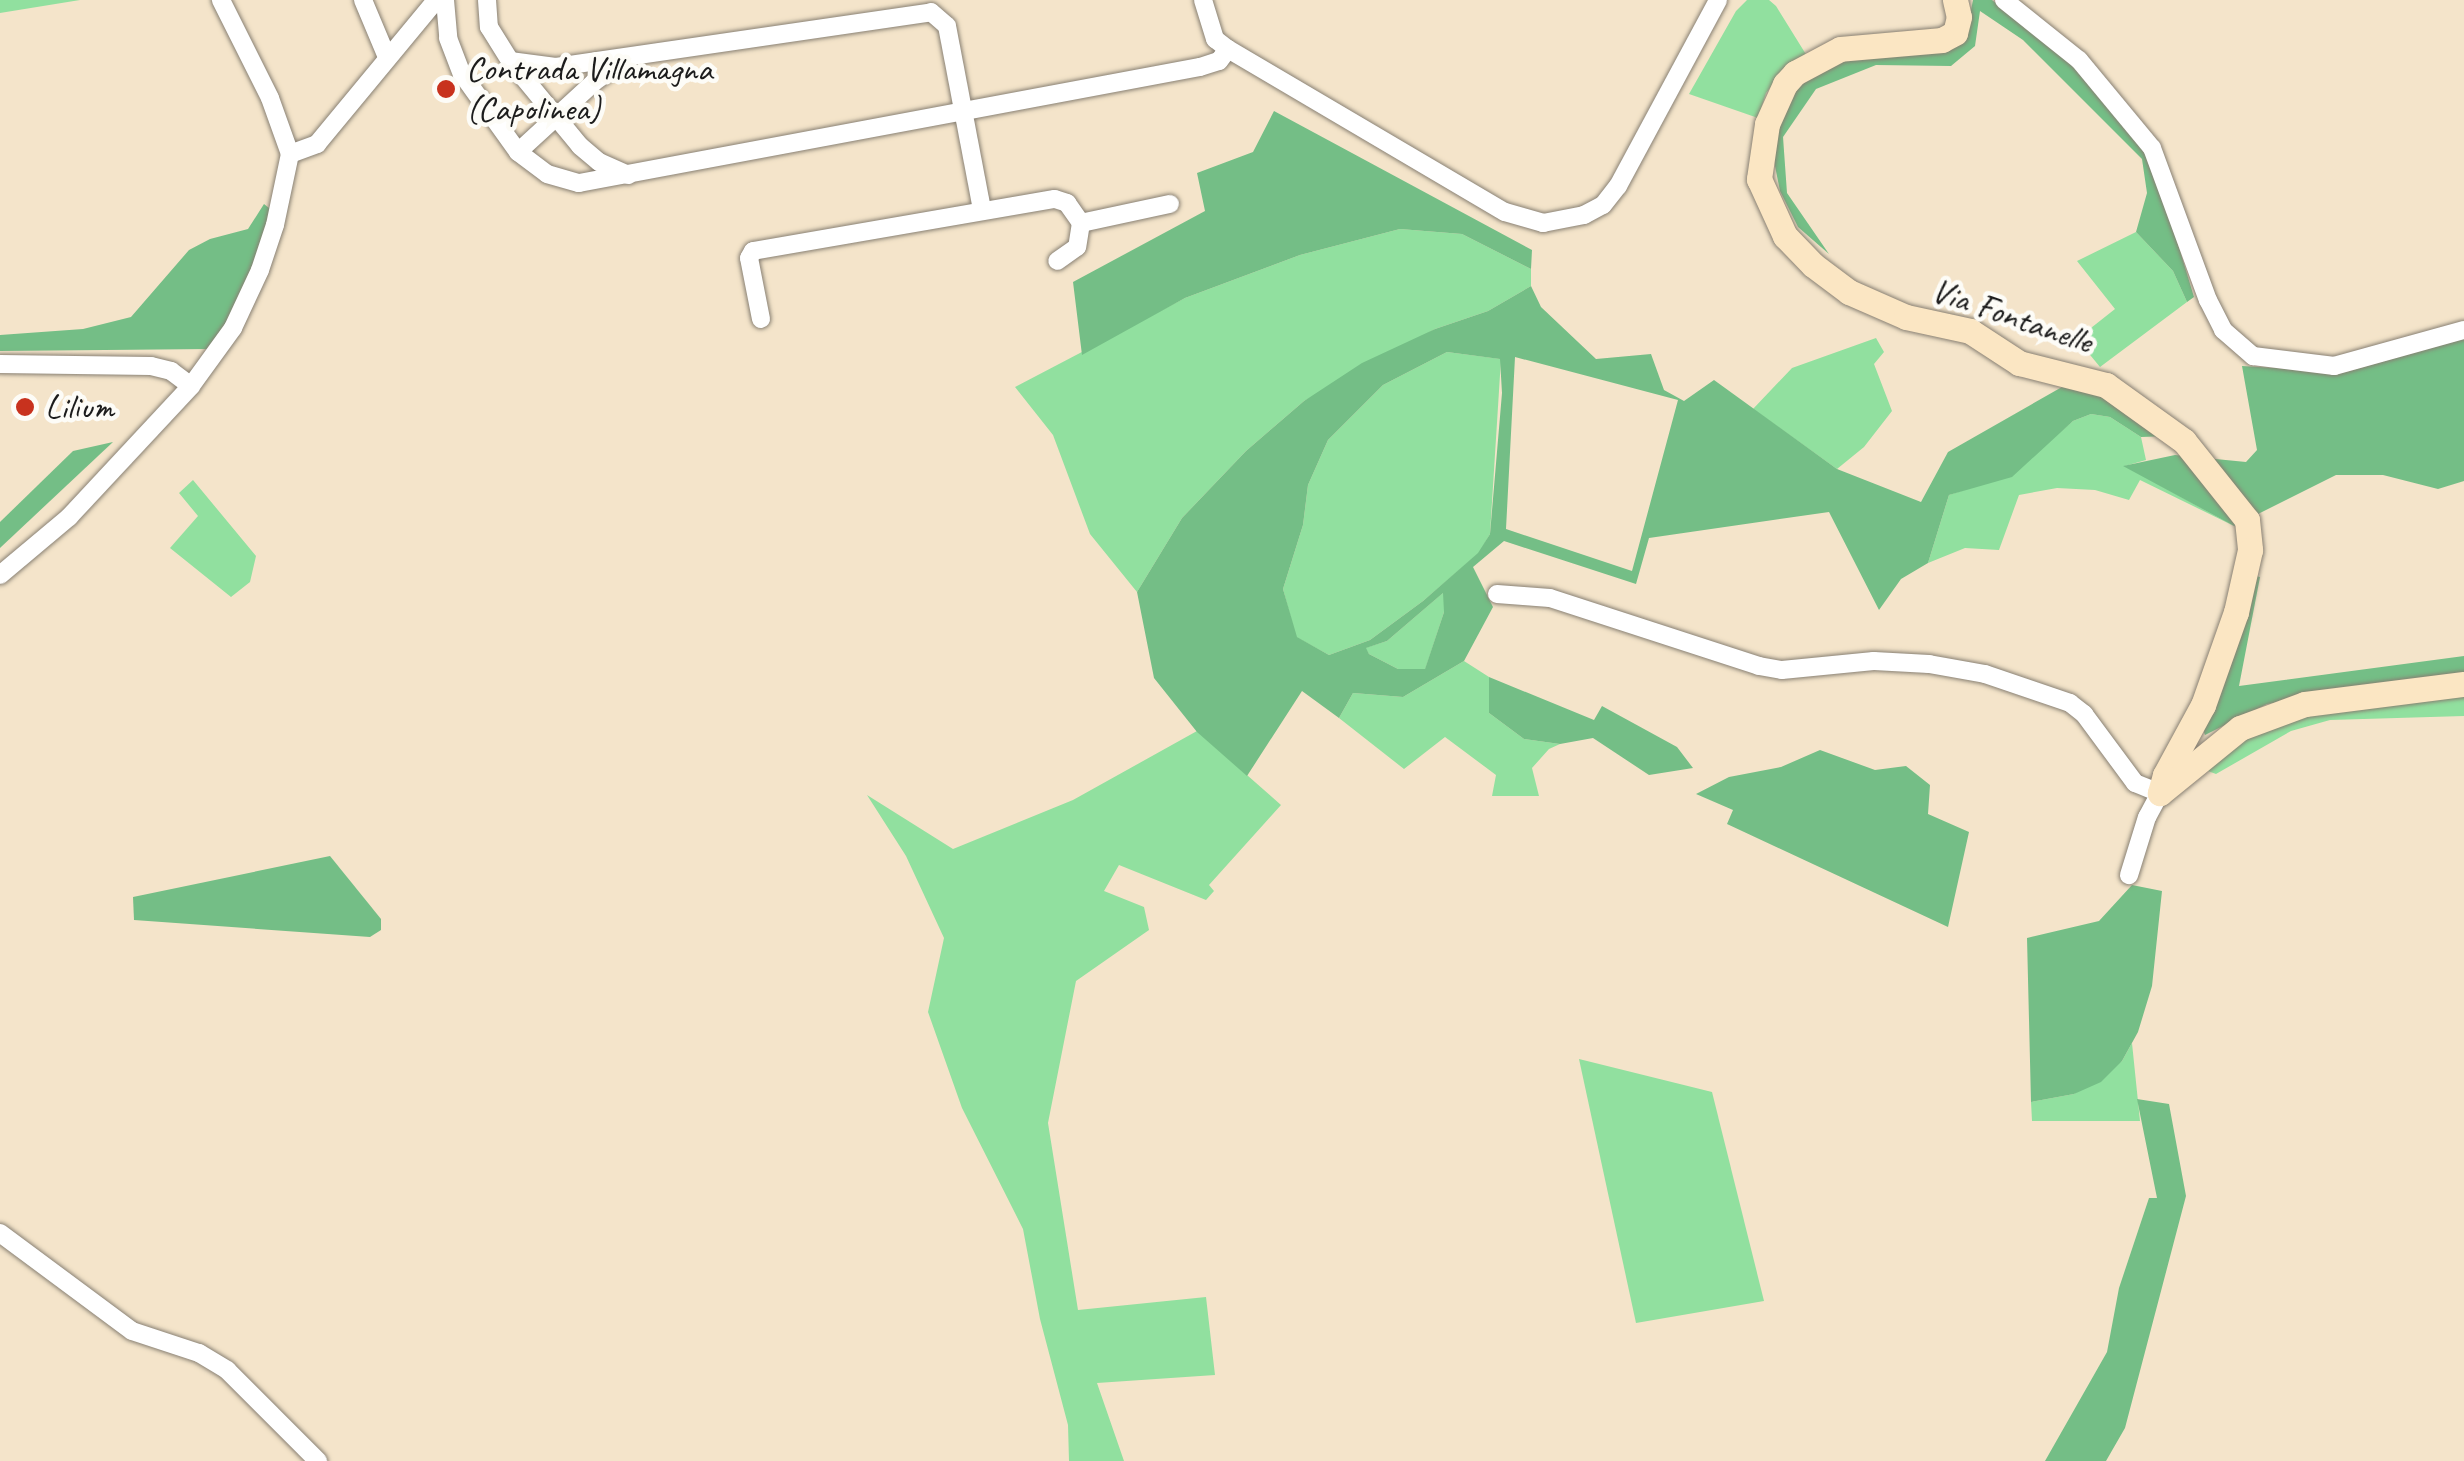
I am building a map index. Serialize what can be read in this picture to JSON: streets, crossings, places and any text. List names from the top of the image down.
{
  "streets": {
    "street": ["Via Fontanelle"]
  },
  "places": ["Contrada Villamagna (Capolinea)", "Lilium"]
}
